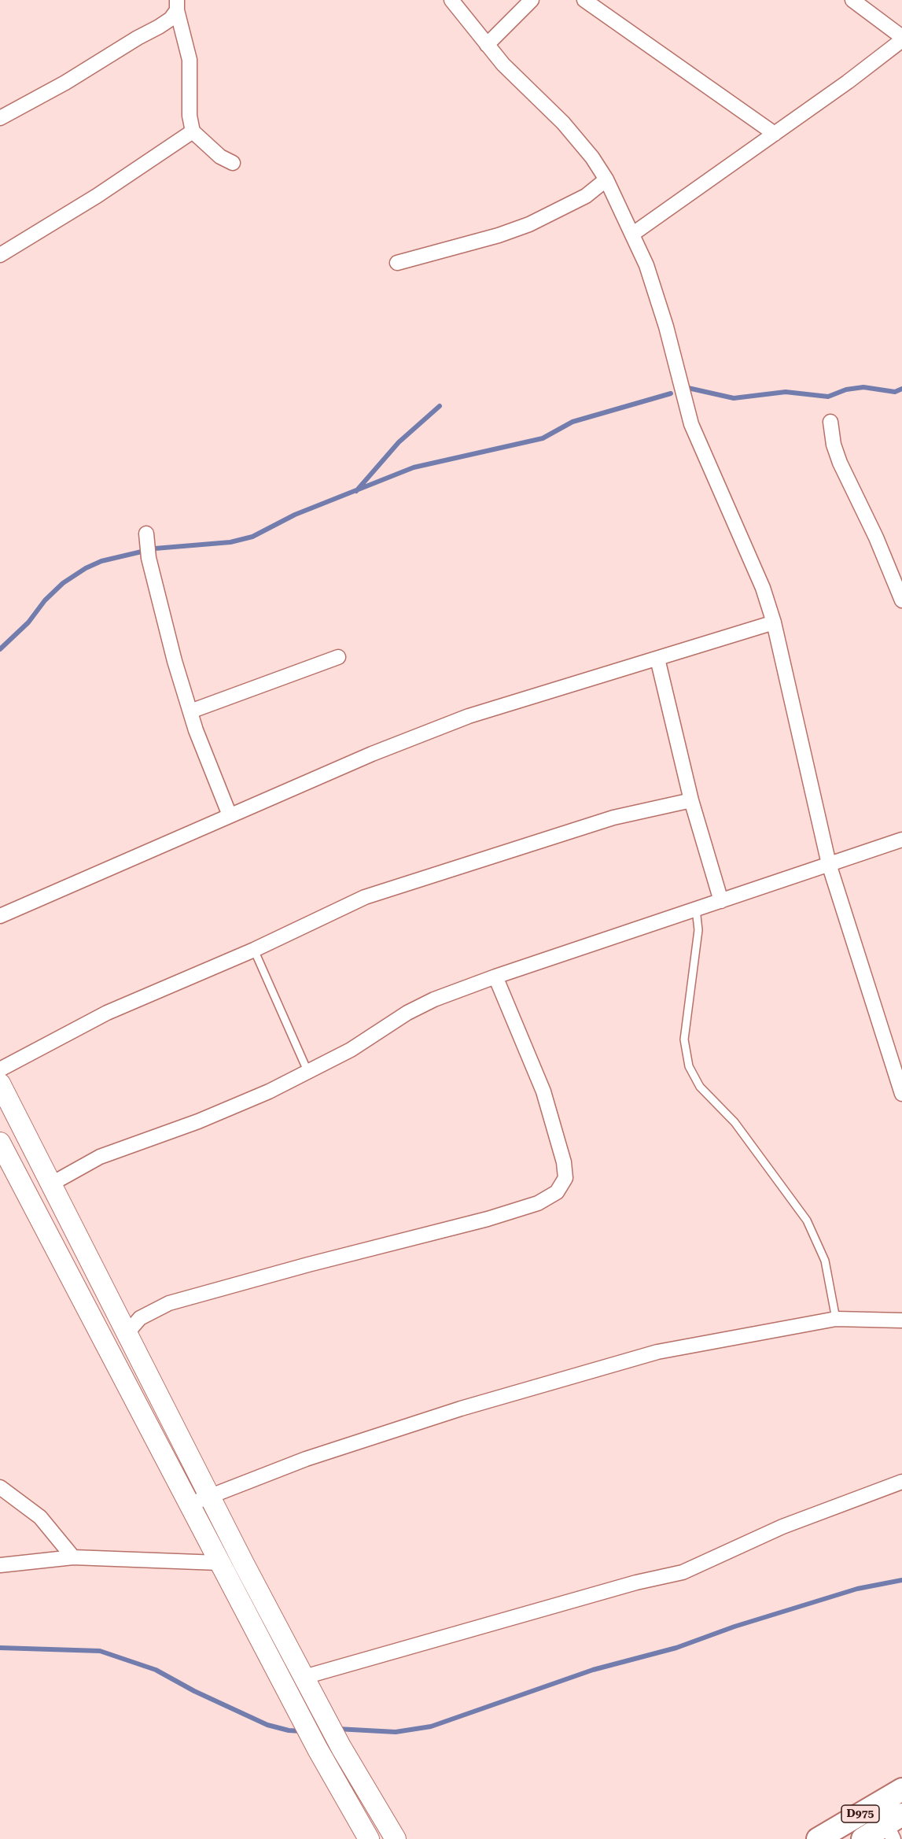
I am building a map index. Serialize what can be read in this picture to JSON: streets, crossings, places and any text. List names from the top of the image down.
{
  "streets": {
    "main road": ["D975"]
  }
}
